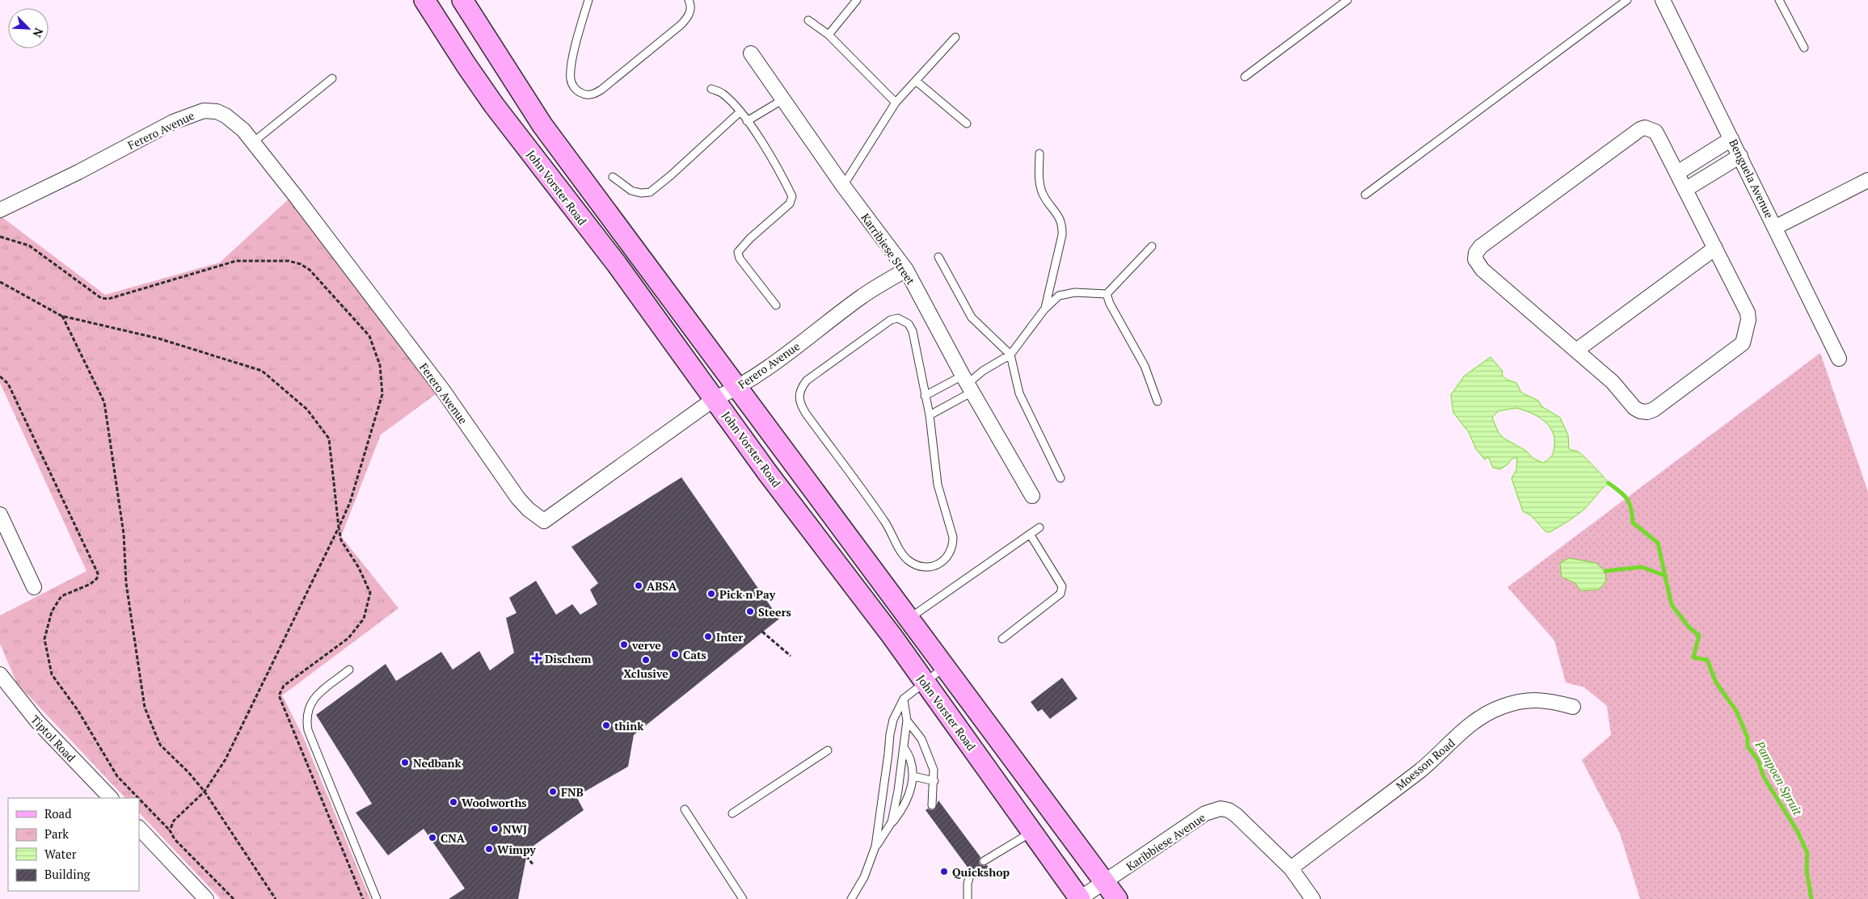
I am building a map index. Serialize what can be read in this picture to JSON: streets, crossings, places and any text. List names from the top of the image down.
{
  "streets": {
    "main road": ["John Vorster Road"],
    "street": [
      "Ferero Avenue",
      "Benguela Avenue",
      "Karribiese Street",
      "Tiptol Road",
      "Moesson Road",
      "Karibbiese Avenue"
    ]
  },
  "crossings": [
    ["Ferero Avenue", "John Vorster Road"],
    ["Ferero Avenue", "Karribiese Street"],
    ["John Vorster Road", "Karibbiese Avenue"],
    ["Moesson Road", "Karibbiese Avenue"]
  ],
  "water": ["Pampoen Spruit"],
  "places": {
    "other": [
      "ABSA",
      "Pick n Pay",
      "Steers",
      "Inter",
      "verve",
      "Cats",
      "Xclusive",
      "think",
      "Nedbank",
      "FNB",
      "Woolworths",
      "NWJ",
      "CNA",
      "Wimpy",
      "Quickshop"
    ],
    "health": ["Dischem"]
  },
  "legend": [
    "Road",
    "Park",
    "Water",
    "Building"
  ],
  "north": "bottom right"
}
